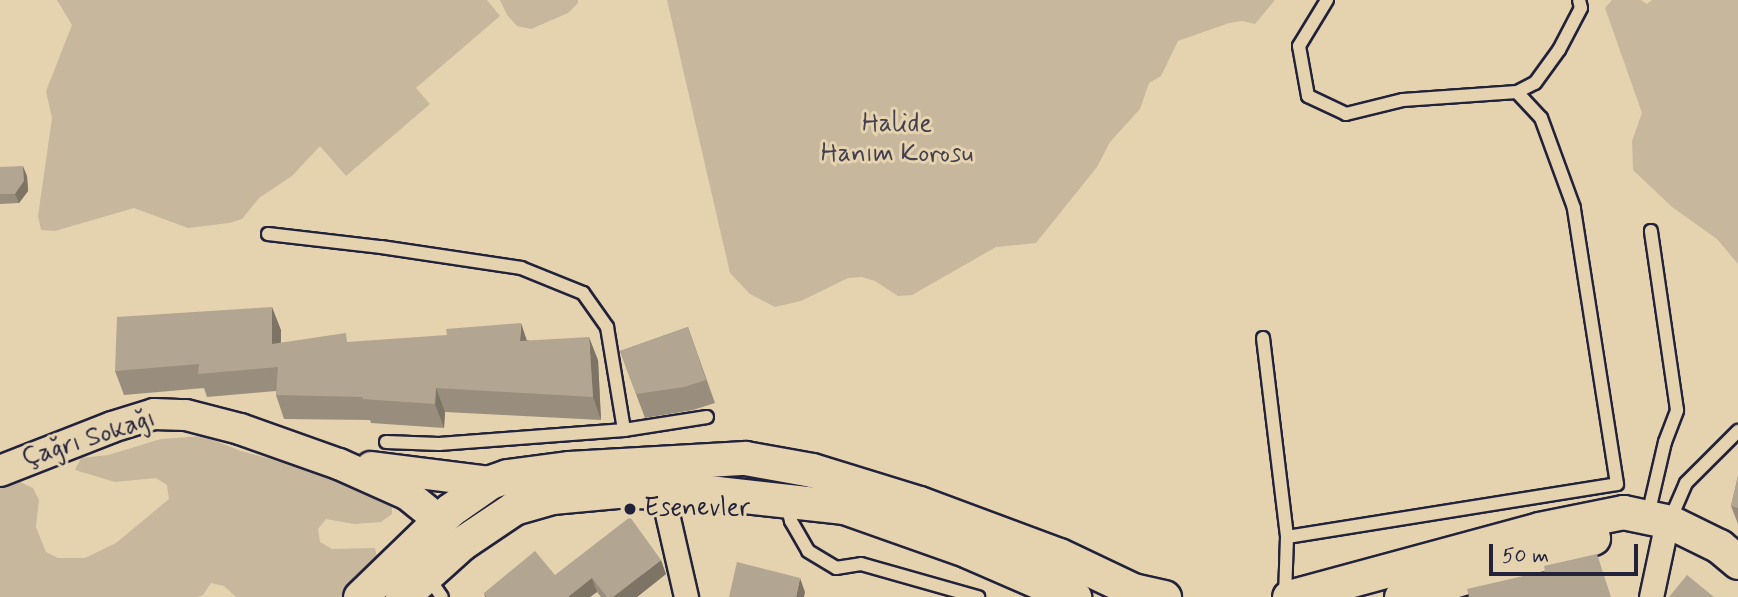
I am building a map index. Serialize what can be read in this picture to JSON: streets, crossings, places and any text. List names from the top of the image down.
{
  "streets": {
    "street": ["Çağrı Sokağı"]
  },
  "parks": ["Halide Hanım Korosu"],
  "places": ["Esenevler"],
  "scale_bar": "50 m"
}
